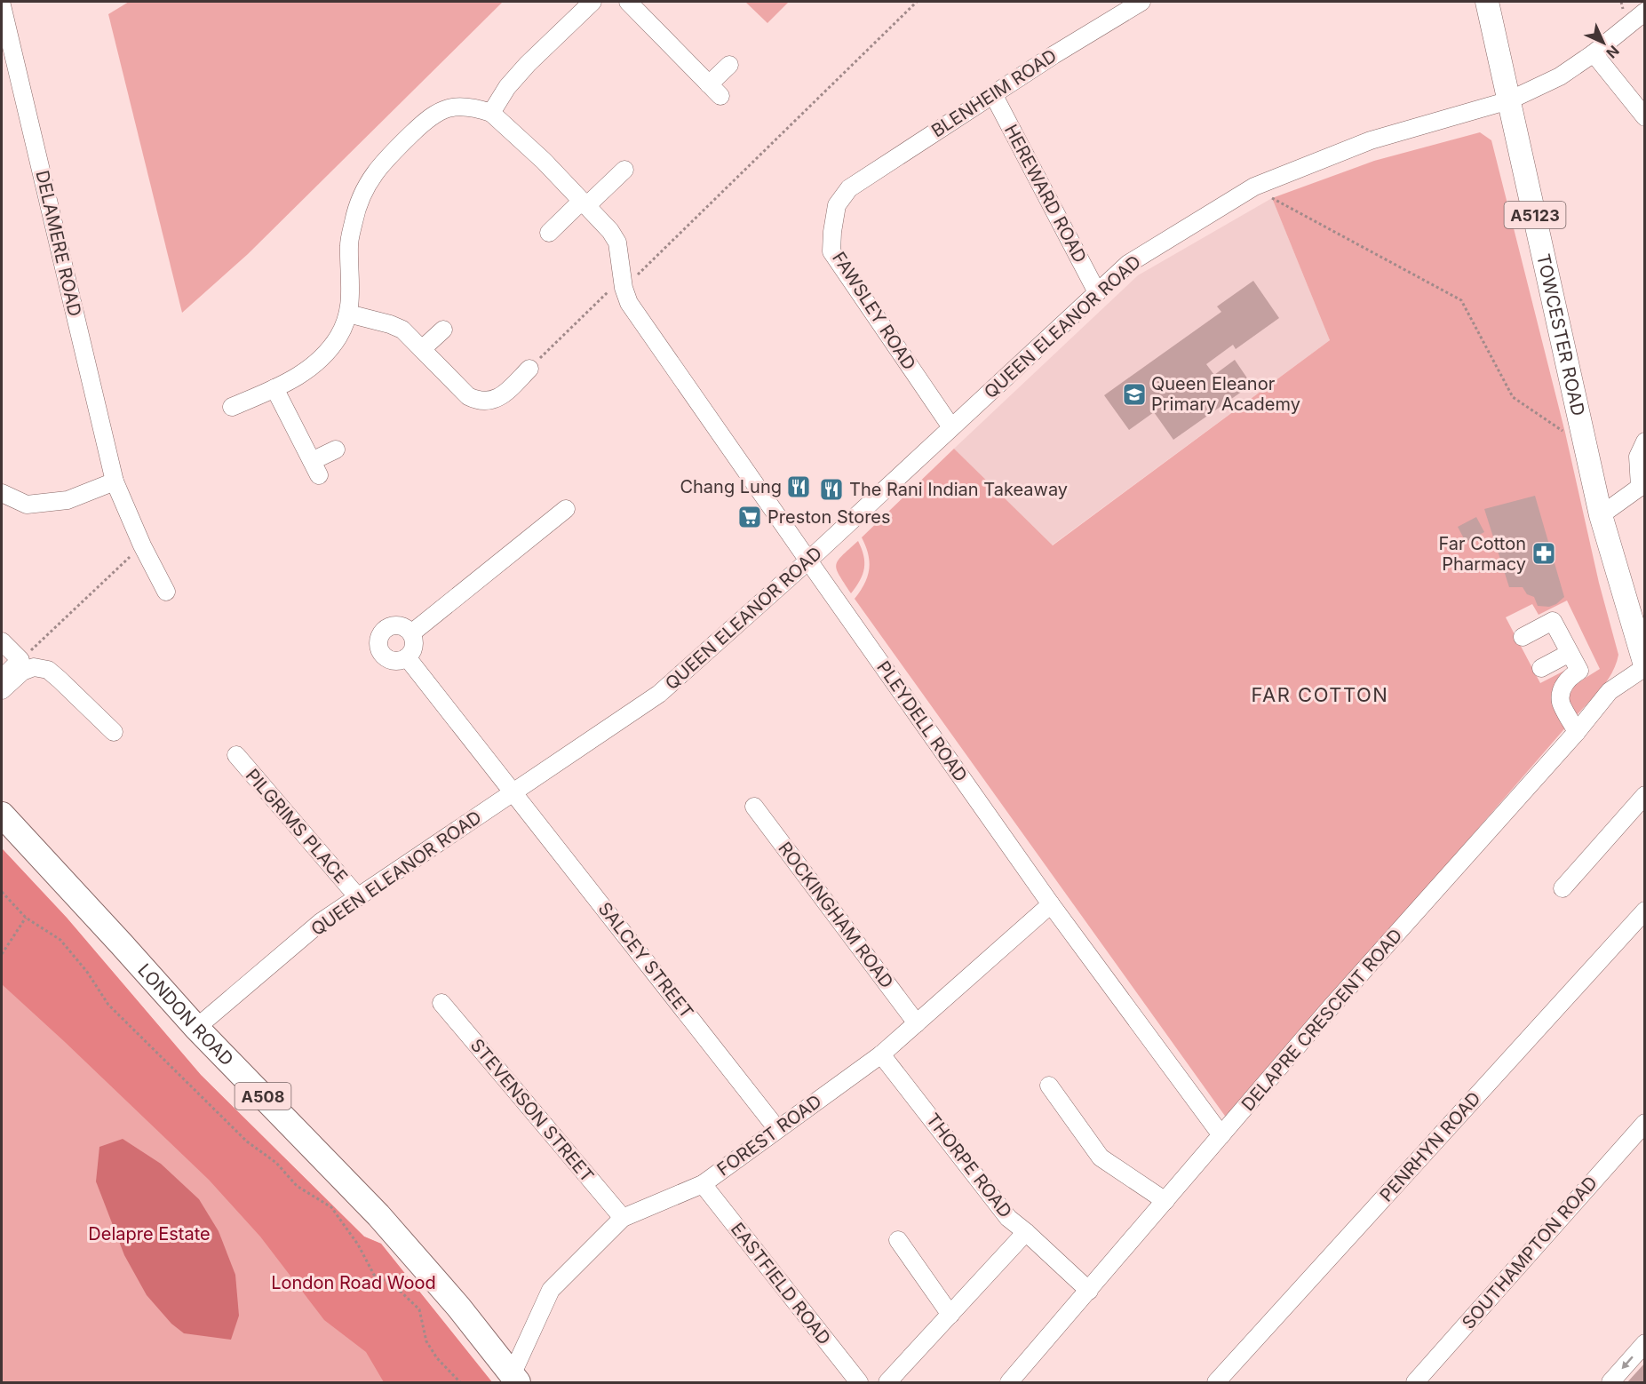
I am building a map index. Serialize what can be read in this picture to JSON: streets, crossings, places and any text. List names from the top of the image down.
{
  "streets": {
    "highway": ["LONDON ROAD", "A508"],
    "main road": ["A5123", "TOWCESTER ROAD"],
    "street": [
      "BLENHEIM ROAD",
      "HEREWARD ROAD",
      "DELAMERE ROAD",
      "FAWSLEY ROAD",
      "QUEEN ELEANOR ROAD",
      "PLEYDELL ROAD",
      "PILGRIMS PLACE",
      "ROCKINGHAM ROAD",
      "SALCEY STREET",
      "DELAPRE CRESCENT ROAD",
      "STEVENSON STREET",
      "FOREST ROAD",
      "PENRHYN ROAD",
      "THORPE ROAD",
      "SOUTHAMPTON ROAD",
      "EASTFIELD ROAD"
    ]
  },
  "crossings": [
    ["BLENHEIM ROAD", "HEREWARD ROAD"],
    ["BLENHEIM ROAD", "FAWSLEY ROAD"],
    ["HEREWARD ROAD", "QUEEN ELEANOR ROAD"],
    ["FAWSLEY ROAD", "QUEEN ELEANOR ROAD"],
    ["QUEEN ELEANOR ROAD", "TOWCESTER ROAD"],
    ["QUEEN ELEANOR ROAD", "PLEYDELL ROAD"],
    ["QUEEN ELEANOR ROAD", "PILGRIMS PLACE"],
    ["QUEEN ELEANOR ROAD", "SALCEY STREET"],
    ["QUEEN ELEANOR ROAD", "LONDON ROAD"],
    ["TOWCESTER ROAD", "DELAPRE CRESCENT ROAD"],
    ["PLEYDELL ROAD", "DELAPRE CRESCENT ROAD"],
    ["PLEYDELL ROAD", "FOREST ROAD"],
    ["ROCKINGHAM ROAD", "FOREST ROAD"],
    ["SALCEY STREET", "FOREST ROAD"],
    ["LONDON ROAD", "FOREST ROAD"],
    ["DELAPRE CRESCENT ROAD", "THORPE ROAD"],
    ["STEVENSON STREET", "FOREST ROAD"],
    ["FOREST ROAD", "THORPE ROAD"],
    ["FOREST ROAD", "EASTFIELD ROAD"]
  ],
  "districts": ["FAR COTTON"],
  "parks": ["Delapre Estate", "London Road Wood"],
  "places": {
    "school or university": ["Queen Eleanor Primary Academy"],
    "restaurant": ["Chang Lung", "The Rani Indian Takeaway"],
    "supermarket": ["Preston Stores"],
    "pharmacy": ["Far Cotton Pharmacy"]
  },
  "north": "bottom right"
}
